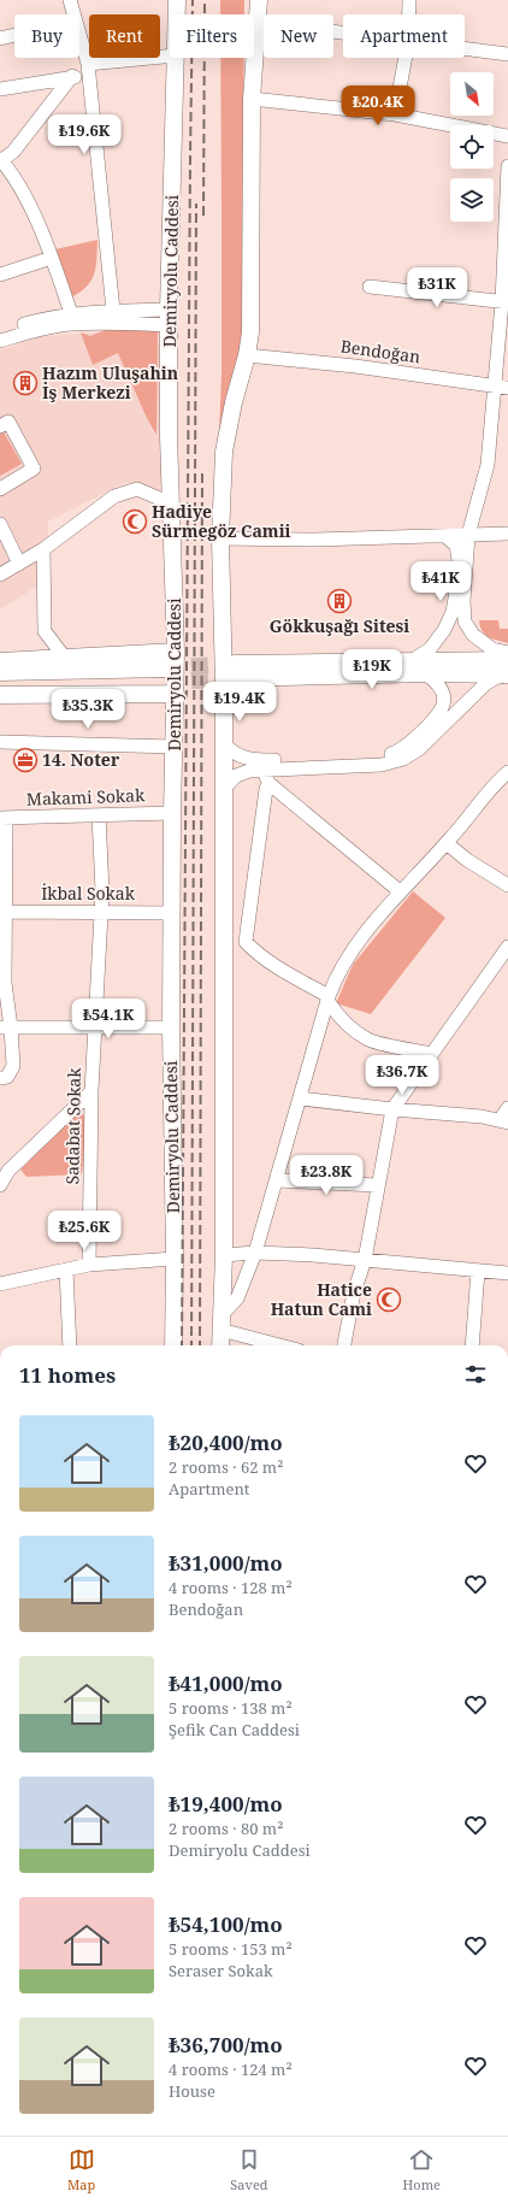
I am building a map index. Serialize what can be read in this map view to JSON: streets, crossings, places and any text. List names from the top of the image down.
{
  "streets": {
    "main road": ["Demiryolu Caddesi"],
    "street": [
      "Bendoğan",
      "Makami Sokak",
      "İkbal Sokak",
      "Sadabat Sokak"
    ]
  },
  "crossings": [
    ["Demiryolu Caddesi", "Makami Sokak"],
    ["Demiryolu Caddesi", "İkbal Sokak"],
    ["Makami Sokak", "Sadabat Sokak"],
    ["İkbal Sokak", "Sadabat Sokak"]
  ],
  "places": {
    "building": ["Hazım Uluşahin İş Merkezi", "Gökkuşağı Sitesi"],
    "mosque": ["Hadiye Sürmegöz Camii", "Hatice Hatun Cami"],
    "office": ["14. Noter"]
  },
  "north": "bottom right",
  "page": {
    "chip": [
      "Buy",
      "Rent",
      "Filters",
      "New",
      "Apartment"
    ],
    "price": [
      "₺20.4K",
      "₺19.6K",
      "₺31K",
      "₺41K",
      "₺19K",
      "₺19.4K",
      "₺35.3K",
      "₺54.1K",
      "₺36.7K",
      "₺23.8K",
      "₺25.6K"
    ],
    "heading": "11 homes",
    "list": [
      {
        "name": "₺20,400/mo",
        "note": "2 rooms · 62 m² · Apartment"
      },
      {
        "name": "₺31,000/mo",
        "note": "4 rooms · 128 m² · Bendoğan"
      },
      {
        "name": "₺41,000/mo",
        "note": "5 rooms · 138 m² · Şefik Can Caddesi"
      },
      {
        "name": "₺19,400/mo",
        "note": "2 rooms · 80 m² · Demiryolu Caddesi"
      },
      {
        "name": "₺54,100/mo",
        "note": "5 rooms · 153 m² · Seraser Sokak"
      },
      {
        "name": "₺36,700/mo",
        "note": "4 rooms · 124 m² · House"
      }
    ],
    "tabs": ["Map", "Saved", "Home"]
  }
}
